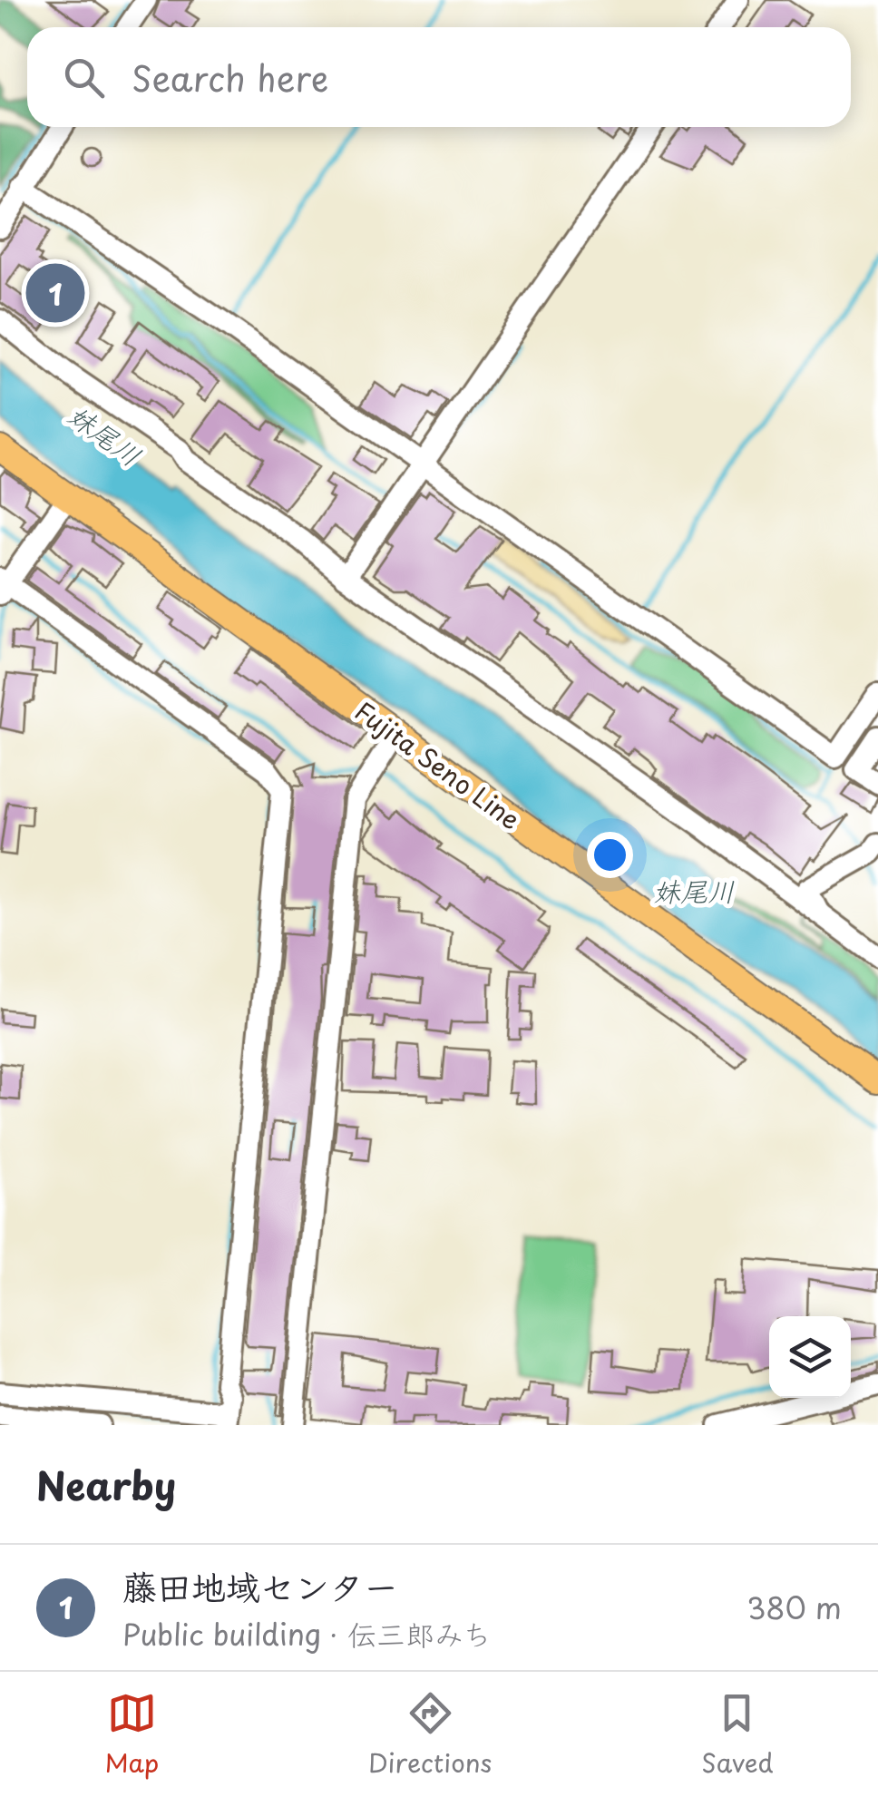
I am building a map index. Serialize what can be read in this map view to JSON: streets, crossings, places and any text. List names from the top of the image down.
{
  "streets": {
    "main road": ["Fujita Seno Line"]
  },
  "water": ["妹尾川"],
  "page": {
    "search": "Search here",
    "pins": "1",
    "heading": "Nearby",
    "list": [
      {
        "mark": "1",
        "name": "藤田地域センター",
        "note": "Public building · 伝三郎みち",
        "value": "380 m"
      }
    ],
    "nav": ["Map", "Directions", "Saved"]
  }
}
